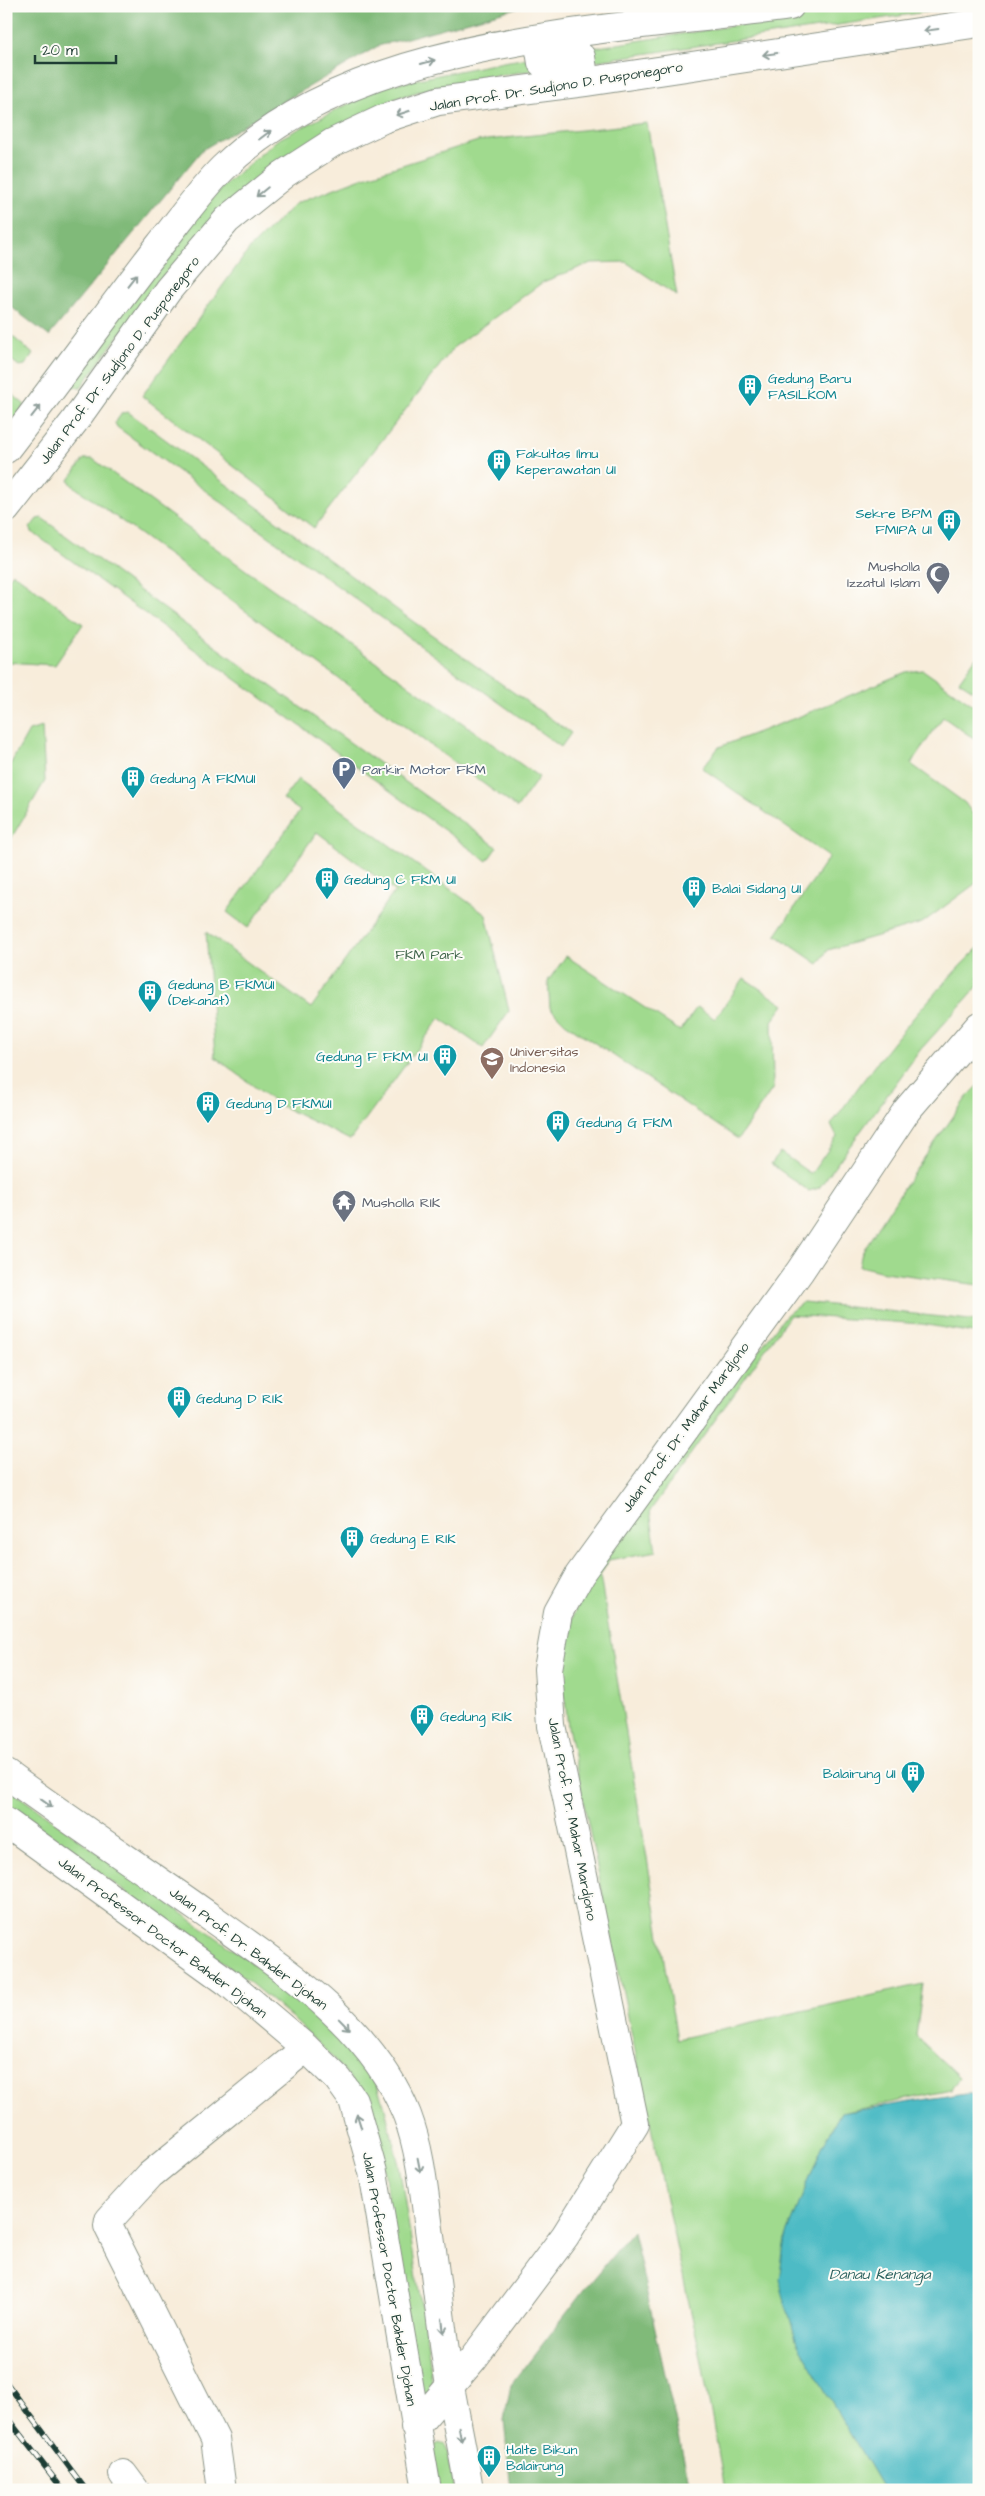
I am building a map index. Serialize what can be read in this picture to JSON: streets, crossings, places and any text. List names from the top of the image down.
{
  "streets": {
    "street": [
      "Jalan Prof. Dr. Sudjono D. Pusponegoro",
      "Jalan Prof. Dr. Mahar Mardjono",
      "Jalan Professor Doctor Bahder Djohan",
      "Jalan Prof. Dr. Bahder Djohan"
    ]
  },
  "crossings": [
    ["Jalan Prof. Dr. Mahar Mardjono", "Jalan Professor Doctor Bahder Djohan"],
    ["Jalan Prof. Dr. Mahar Mardjono", "Jalan Prof. Dr. Bahder Djohan"]
  ],
  "one_way": ["Jalan Professor Doctor Bahder Djohan", "Jalan Prof. Dr. Bahder Djohan"],
  "water": ["Danau Kenanga"],
  "parks": ["FKM Park"],
  "places": {
    "building": [
      "Gedung Baru FASILKOM",
      "Fakultas Ilmu Keperawatan UI",
      "Sekre BPM FMIPA UI",
      "Gedung A FKMUI",
      "Gedung C FKM UI",
      "Balai Sidang UI",
      "Gedung B FKMUI (Dekanat)",
      "Gedung F FKM UI",
      "Gedung D FKMUI",
      "Gedung G FKM",
      "Gedung D RIK",
      "Gedung E RIK",
      "Gedung RIK",
      "Balairung UI",
      "Halte Bikun Balairung"
    ],
    "mosque": ["Musholla Izzatul Islam"],
    "parking": ["Parkir Motor FKM"],
    "school or university": ["Universitas Indonesia"],
    "temple": ["Musholla RIK"]
  },
  "scale_bar": "20 m"
}
